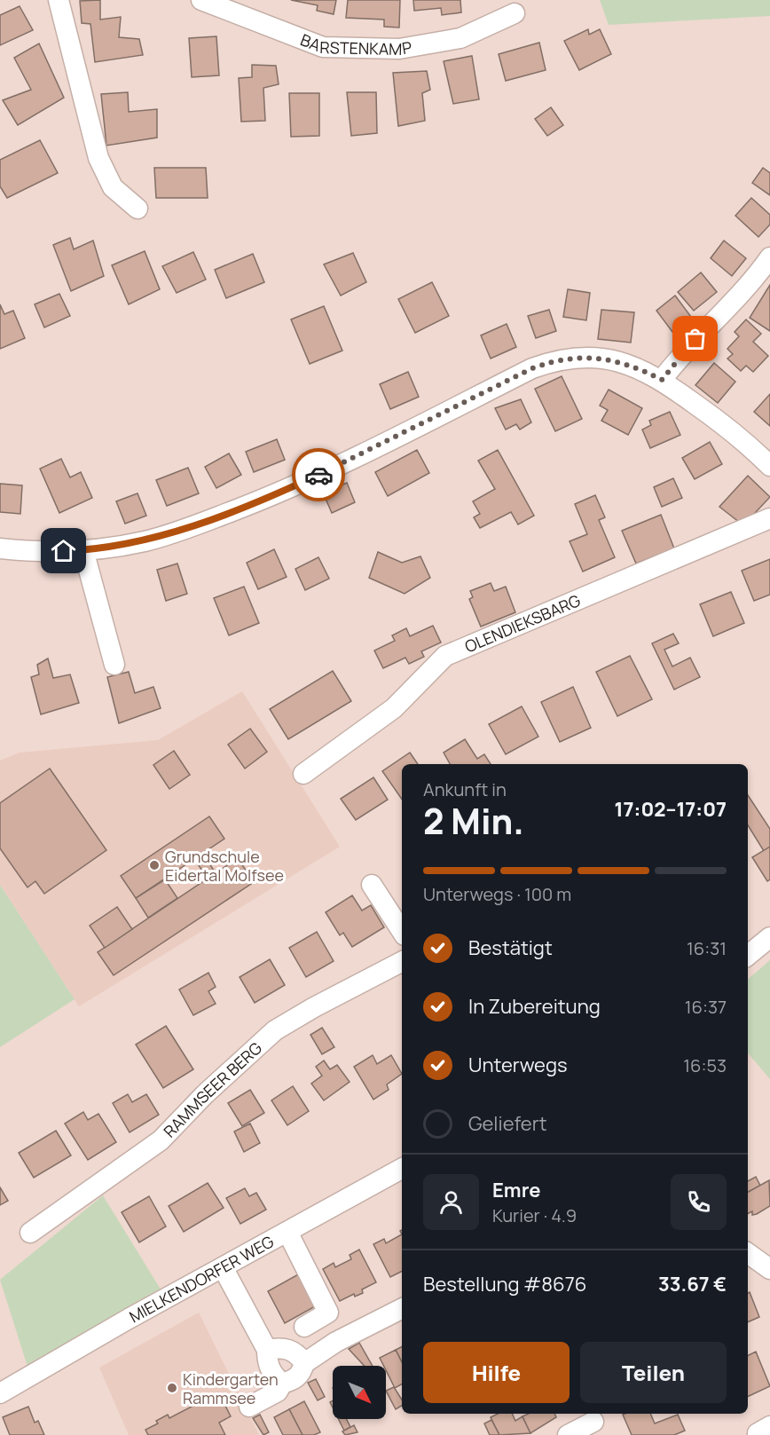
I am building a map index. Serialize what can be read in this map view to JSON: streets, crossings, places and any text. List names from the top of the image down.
{
  "streets": {
    "street": [
      "BARSTENKAMP",
      "OLENDIEKSBARG",
      "RAMMSEER BERG",
      "MIELKENDORFER WEG"
    ]
  },
  "places": ["Grundschule Eidertal Molfsee", "Kindergarten Rammsee"],
  "north": "bottom right",
  "page": {
    "heading": ["2 Min.", "Ankunft in", "17:02–17:07"],
    "panel": [
      "Emre",
      "Kurier · 4.9",
      "Bestellung #8676",
      "33.67 €"
    ],
    "bar": "Unterwegs · 100 m",
    "list": [
      ["Bestätigt", "16:31"],
      ["In Zubereitung", "16:37"],
      ["Unterwegs", "16:53"],
      "Geliefert"
    ],
    "buttons": ["Hilfe", "Teilen"]
  }
}
